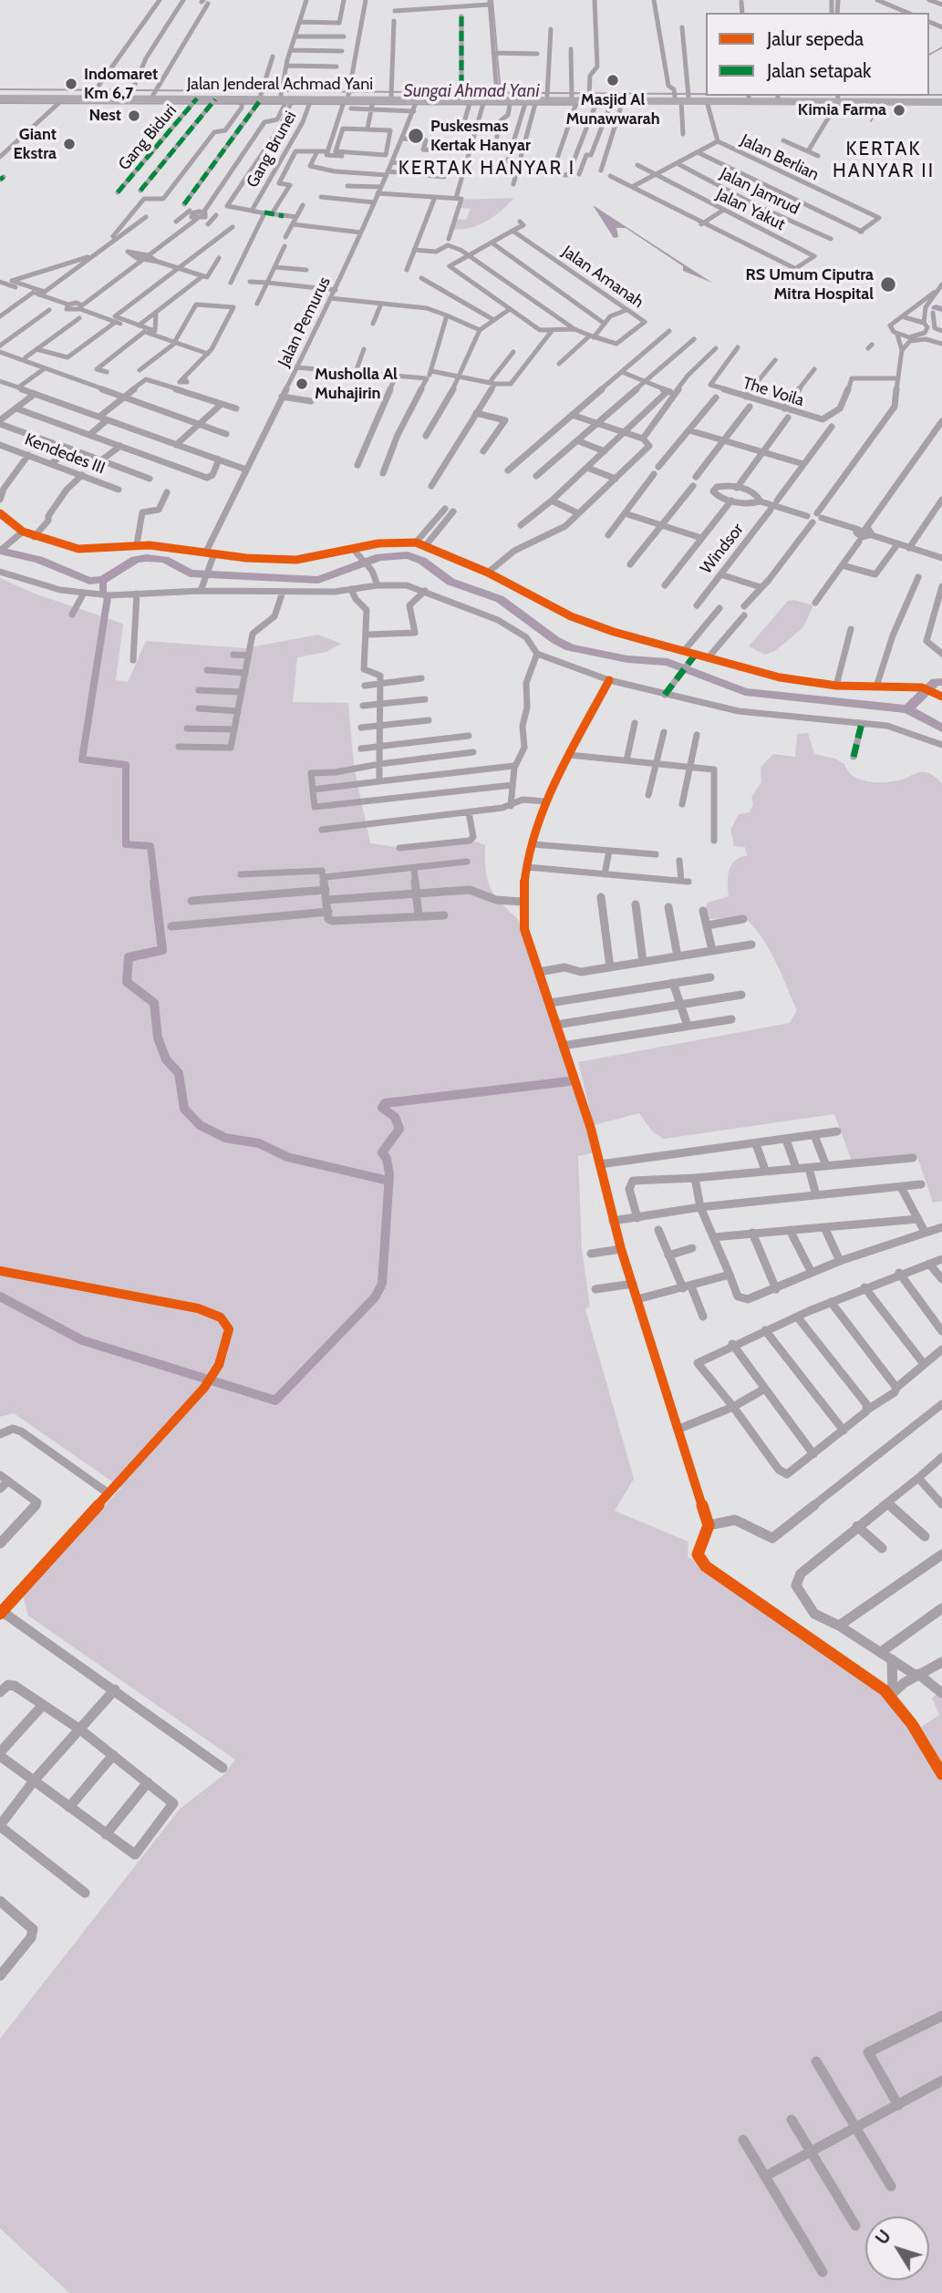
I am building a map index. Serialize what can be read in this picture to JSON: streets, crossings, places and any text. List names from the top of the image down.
{
  "streets": {
    "highway": ["Jalan Jenderal Achmad Yani"],
    "street": [
      "Gang Biduri",
      "Gang Brunei",
      "Jalan Berlian",
      "Jalan Jamrud",
      "Jalan Yakut",
      "Jalan Amanah",
      "Jalan Pemurus",
      "The Voila",
      "Kendedes III",
      "Windsor"
    ]
  },
  "crossings": [
    ["Jalan Jenderal Achmad Yani", "Gang Biduri"],
    ["Jalan Jenderal Achmad Yani", "Gang Brunei"],
    ["Jalan Jenderal Achmad Yani", "Jalan Pemurus"]
  ],
  "districts": ["KERTAK HANYAR II", "KERTAK HANYAR I"],
  "water": ["Sungai Ahmad Yani"],
  "places": [
    "Masjid Al Munawwarah",
    "Indomaret Km 6,7",
    "Kimia Farma",
    "Nest",
    "Puskesmas Kertak Hanyar",
    "Giant Ekstra",
    "RS Umum Ciputra Mitra Hospital",
    "Musholla Al Muhajirin"
  ],
  "legend": ["Jalur sepeda", "Jalan setapak"],
  "north": "top left"
}
